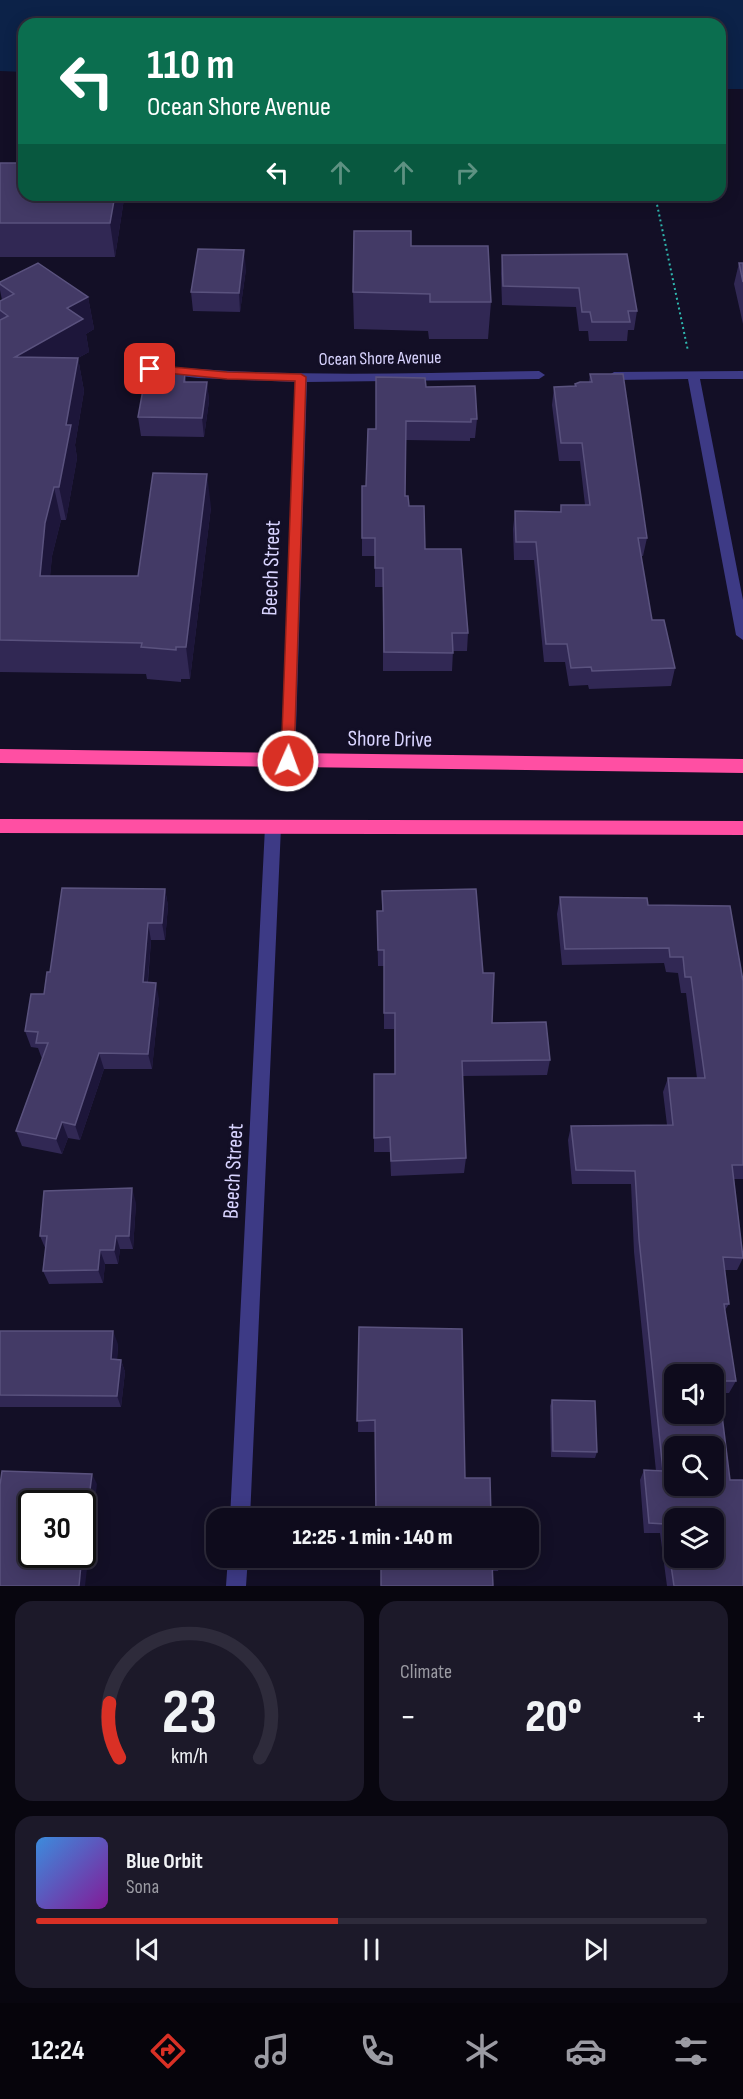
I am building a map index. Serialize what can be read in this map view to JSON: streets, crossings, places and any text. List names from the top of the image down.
{
  "streets": {
    "highway": ["Shore Drive"],
    "street": ["Ocean Shore Avenue", "Beech Street"]
  },
  "crossings": [
    ["Ocean Shore Avenue", "Beech Street"],
    ["Beech Street", "Shore Drive"]
  ],
  "page": {
    "turn": ["110 m", "Ocean Shore Avenue"],
    "limit": "30",
    "trip": "12:25 · 1 min · 140 m",
    "tile": "Climate",
    "heat": ["−", "20°", "+"],
    "song": ["Blue Orbit", "Sona"],
    "tabs": "12:24",
    "gauge": ["23", "km/h"]
  }
}
